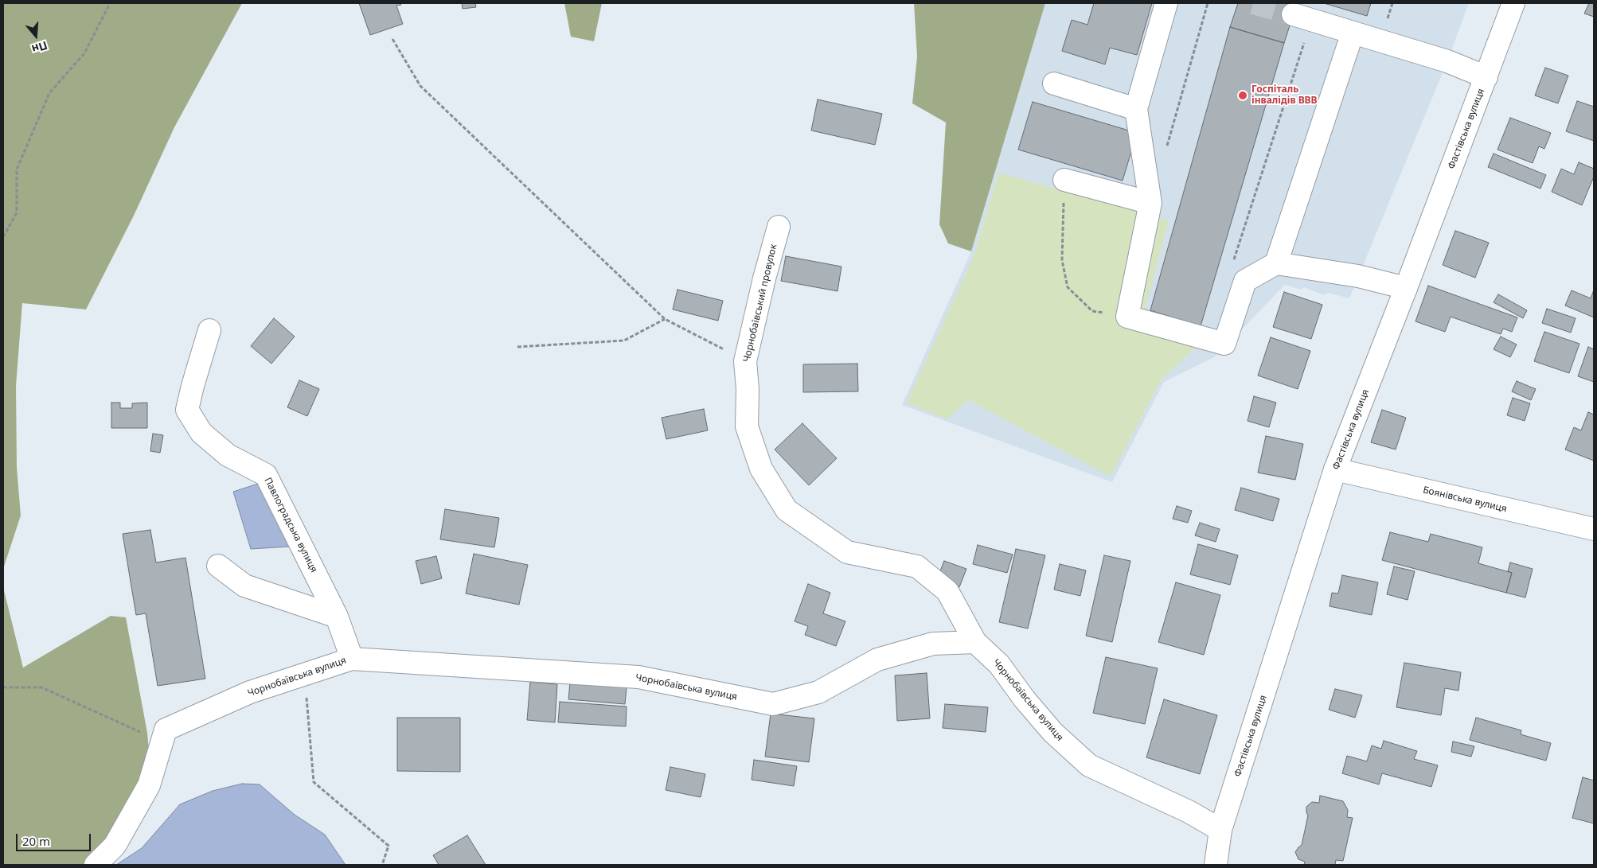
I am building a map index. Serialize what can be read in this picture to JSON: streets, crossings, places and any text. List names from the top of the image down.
{
  "streets": {
    "street": [
      "Фастівська вулиця",
      "Чорнобаївський провулок",
      "Боянівська вулиця",
      "Павлоградська вулиця",
      "Чорнобаївська вулиця"
    ]
  },
  "crossings": [
    ["Фастівська вулиця", "Боянівська вулиця"],
    ["Фастівська вулиця", "Чорнобаївська вулиця"],
    ["Чорнобаївський провулок", "Чорнобаївська вулиця"],
    ["Павлоградська вулиця", "Чорнобаївська вулиця"]
  ],
  "places": ["Госпіталь інвалідів ВВВ"],
  "scale_bar": "20 m",
  "north": "bottom"
}
